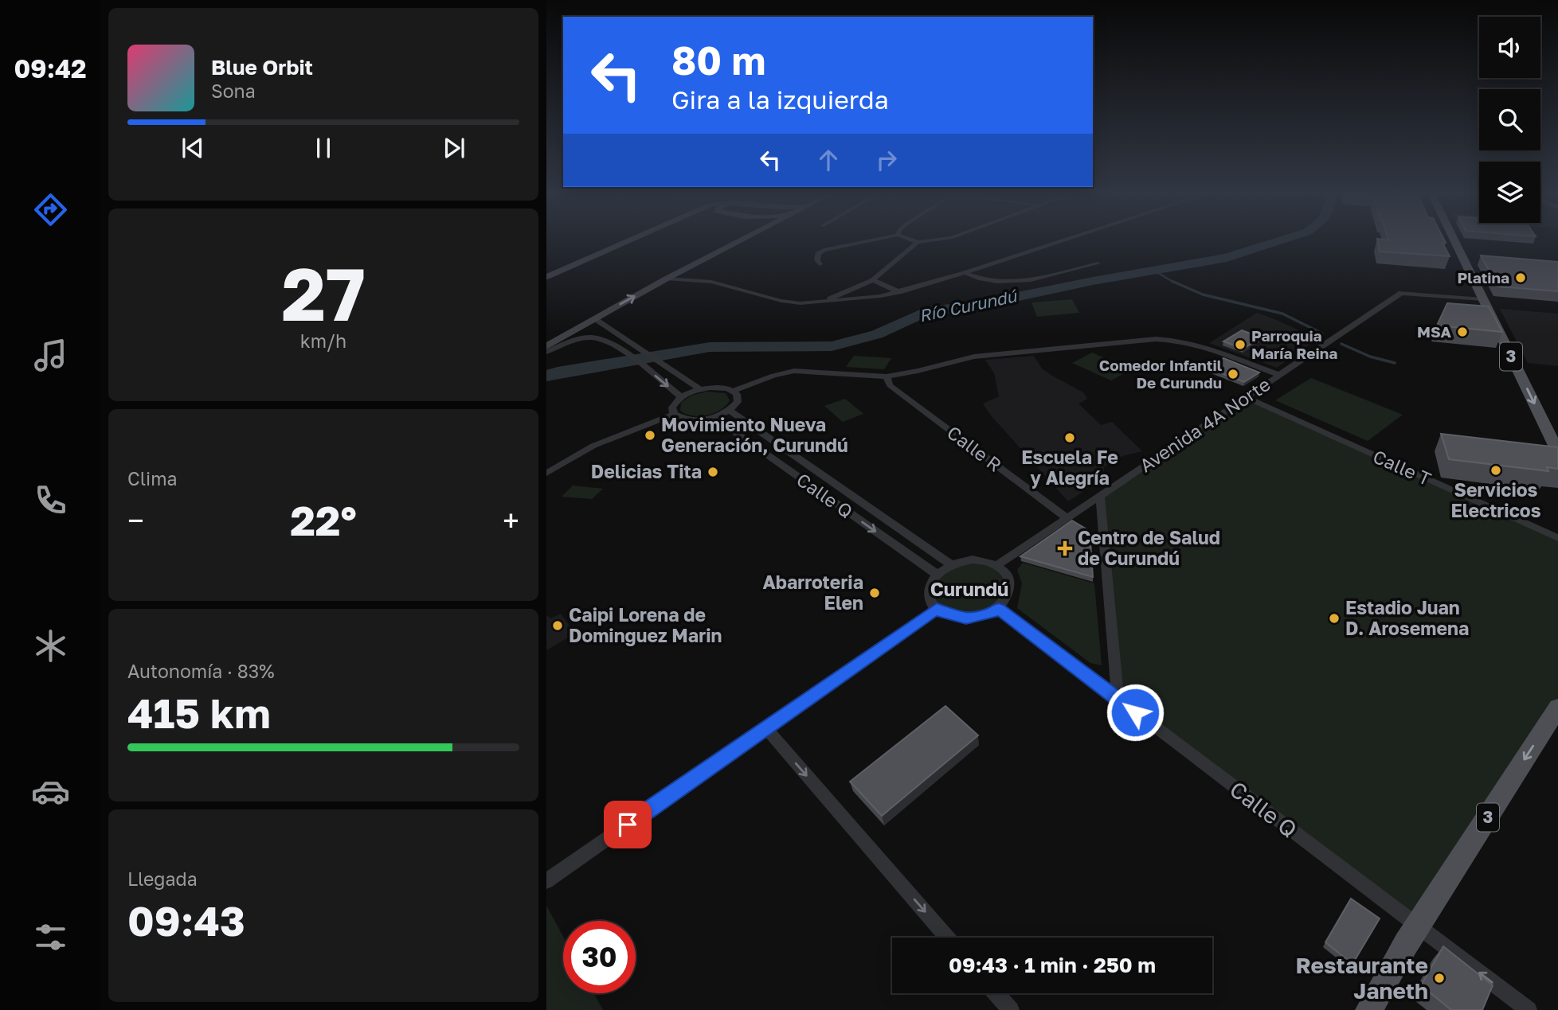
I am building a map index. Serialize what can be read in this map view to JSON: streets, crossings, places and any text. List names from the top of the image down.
{
  "streets": {
    "main road": ["3"],
    "street": [
      "Avenida 4A Norte",
      "Calle R",
      "Calle T",
      "Calle Q"
    ]
  },
  "crossings": [
    ["3", "Avenida 4A Norte"],
    ["3", "Calle Q"],
    ["Avenida 4A Norte", "Calle R"],
    ["Avenida 4A Norte", "Calle T"],
    ["Avenida 4A Norte", "Calle Q"]
  ],
  "districts": ["Curundú"],
  "water": ["Río Curundú"],
  "places": {
    "other": [
      "Platina",
      "MSA",
      "Parroquia María Reina",
      "Comedor Infantil De Curundu",
      "Movimiento Nueva Generación, Curundú",
      "Escuela Fe y Alegría",
      "Servicios Electricos",
      "Delicias Tita",
      "Abarroteria Elen",
      "Estadio Juan D. Arosemena",
      "Caipi Lorena de Dominguez Marin",
      "Restaurante Janeth"
    ],
    "health": ["Centro de Salud de Curundú"]
  },
  "page": {
    "tabs": "09:42",
    "turn": ["80 m", "Gira a la izquierda"],
    "song": ["Blue Orbit", "Sona"],
    "tile": [
      ["27", "km/h"],
      "Clima",
      ["Autonomía · 83%", "415 km"],
      ["Llegada", "09:43"]
    ],
    "heat": ["−", "22°", "+"],
    "limit": "30",
    "trip": "09:43 · 1 min · 250 m"
  }
}
